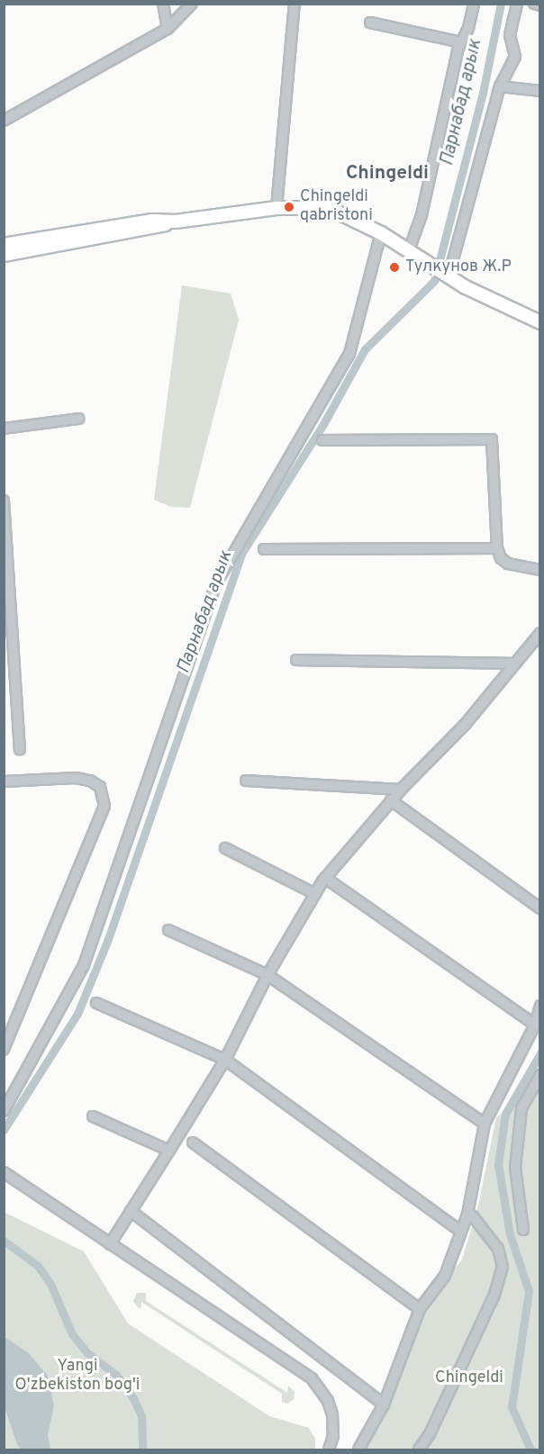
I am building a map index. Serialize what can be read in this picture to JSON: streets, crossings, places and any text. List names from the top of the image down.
{
  "districts": ["Chingeldi"],
  "water": ["Парнабад арык"],
  "parks": ["Yangi O'zbekiston bog'i", "Chingeldi"],
  "places": ["Chingeldi qabristoni", "Тулкунов Ж.Р"]
}
